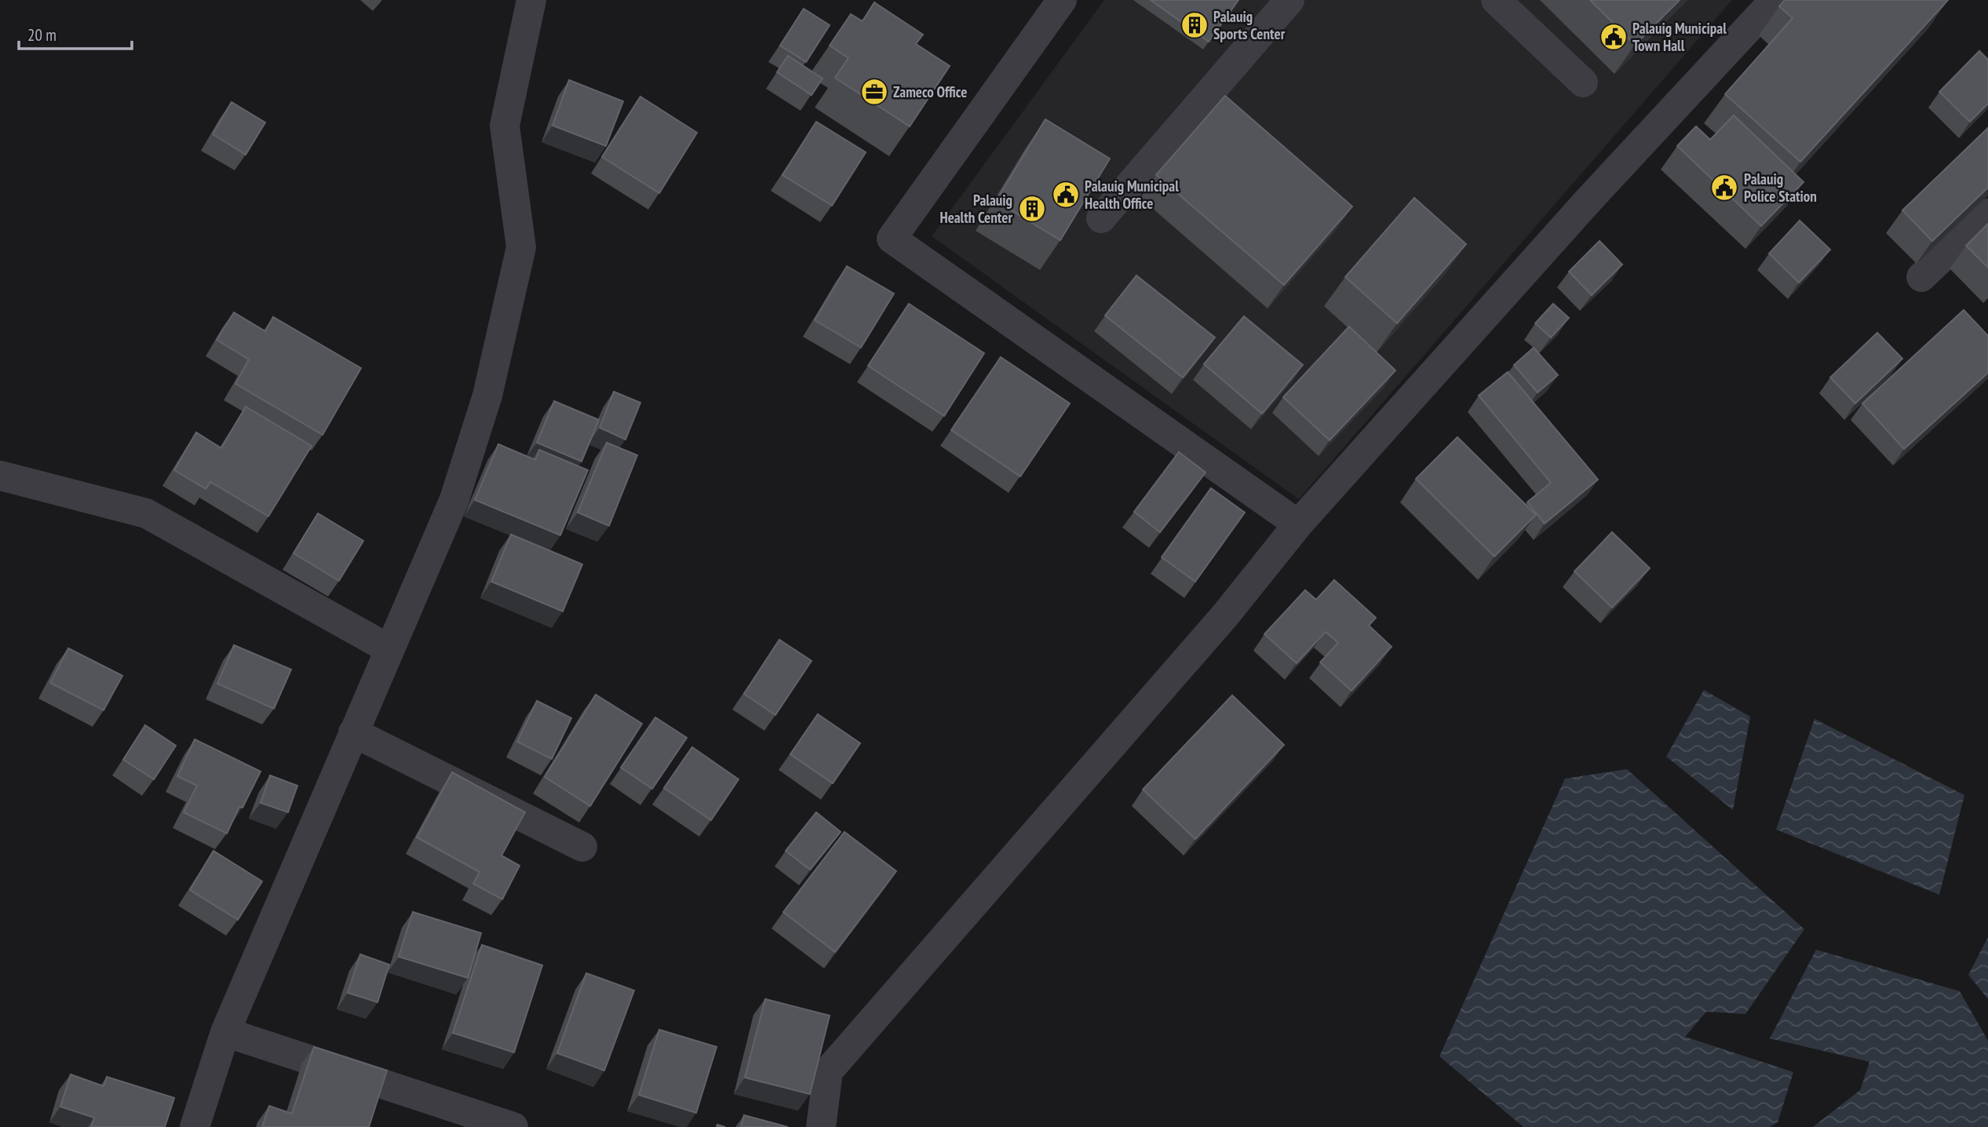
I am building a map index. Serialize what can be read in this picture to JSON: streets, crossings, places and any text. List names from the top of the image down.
{
  "places": {
    "building": ["Palauig Sports Center", "Palauig Health Center"],
    "public building": ["Palauig Municipal Town Hall", "Palauig Police Station", "Palauig Municipal Health Office"],
    "office": ["Zameco Office"]
  },
  "scale_bar": "20 m"
}
